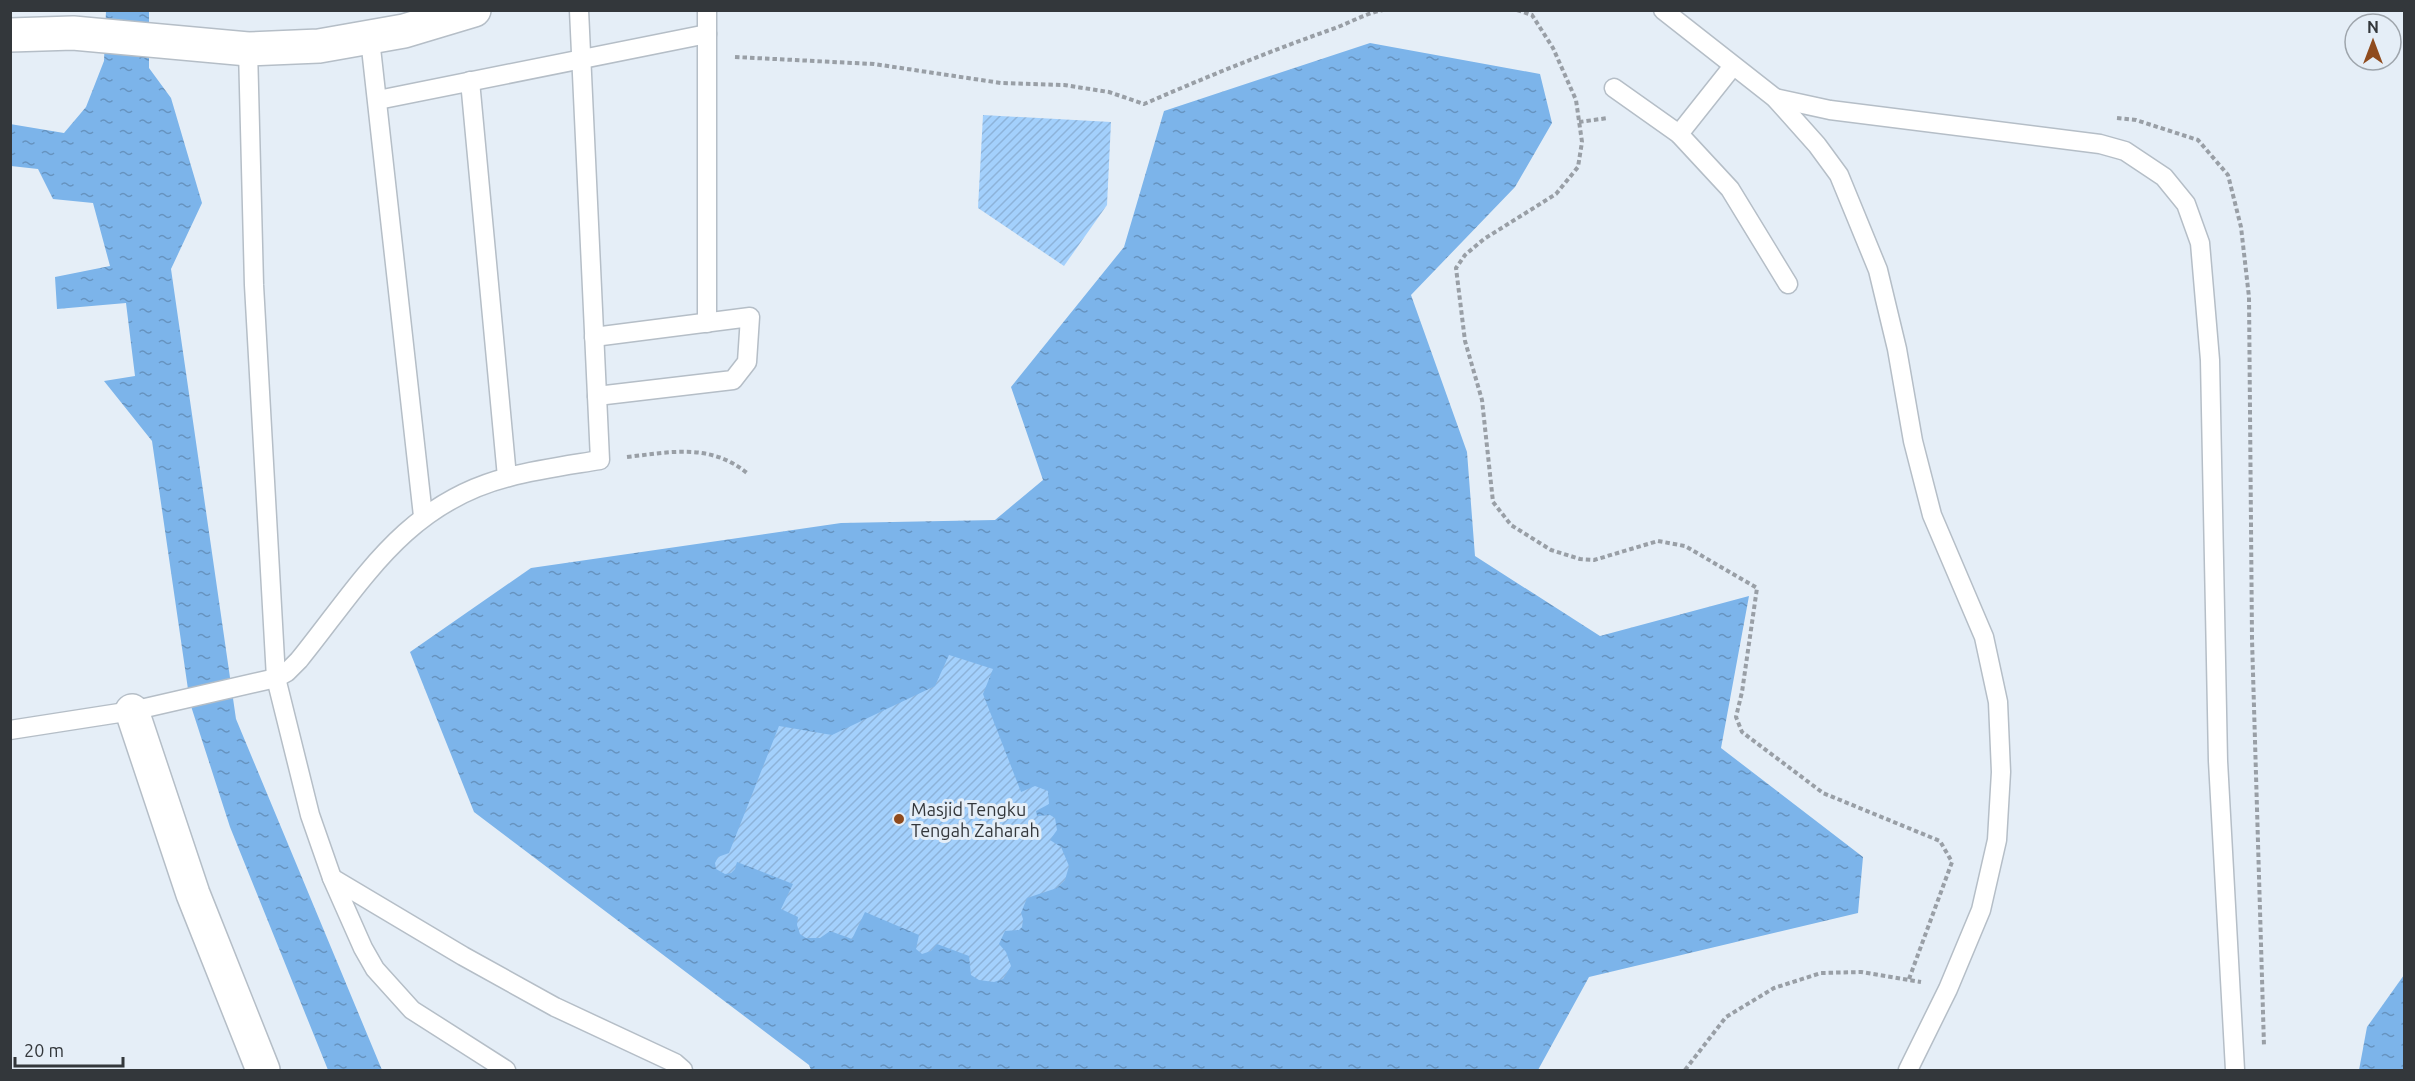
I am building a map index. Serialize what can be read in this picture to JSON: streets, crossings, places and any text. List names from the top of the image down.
{
  "places": ["Masjid Tengku Tengah Zaharah"],
  "scale_bar": "20 m",
  "north": "top"
}
